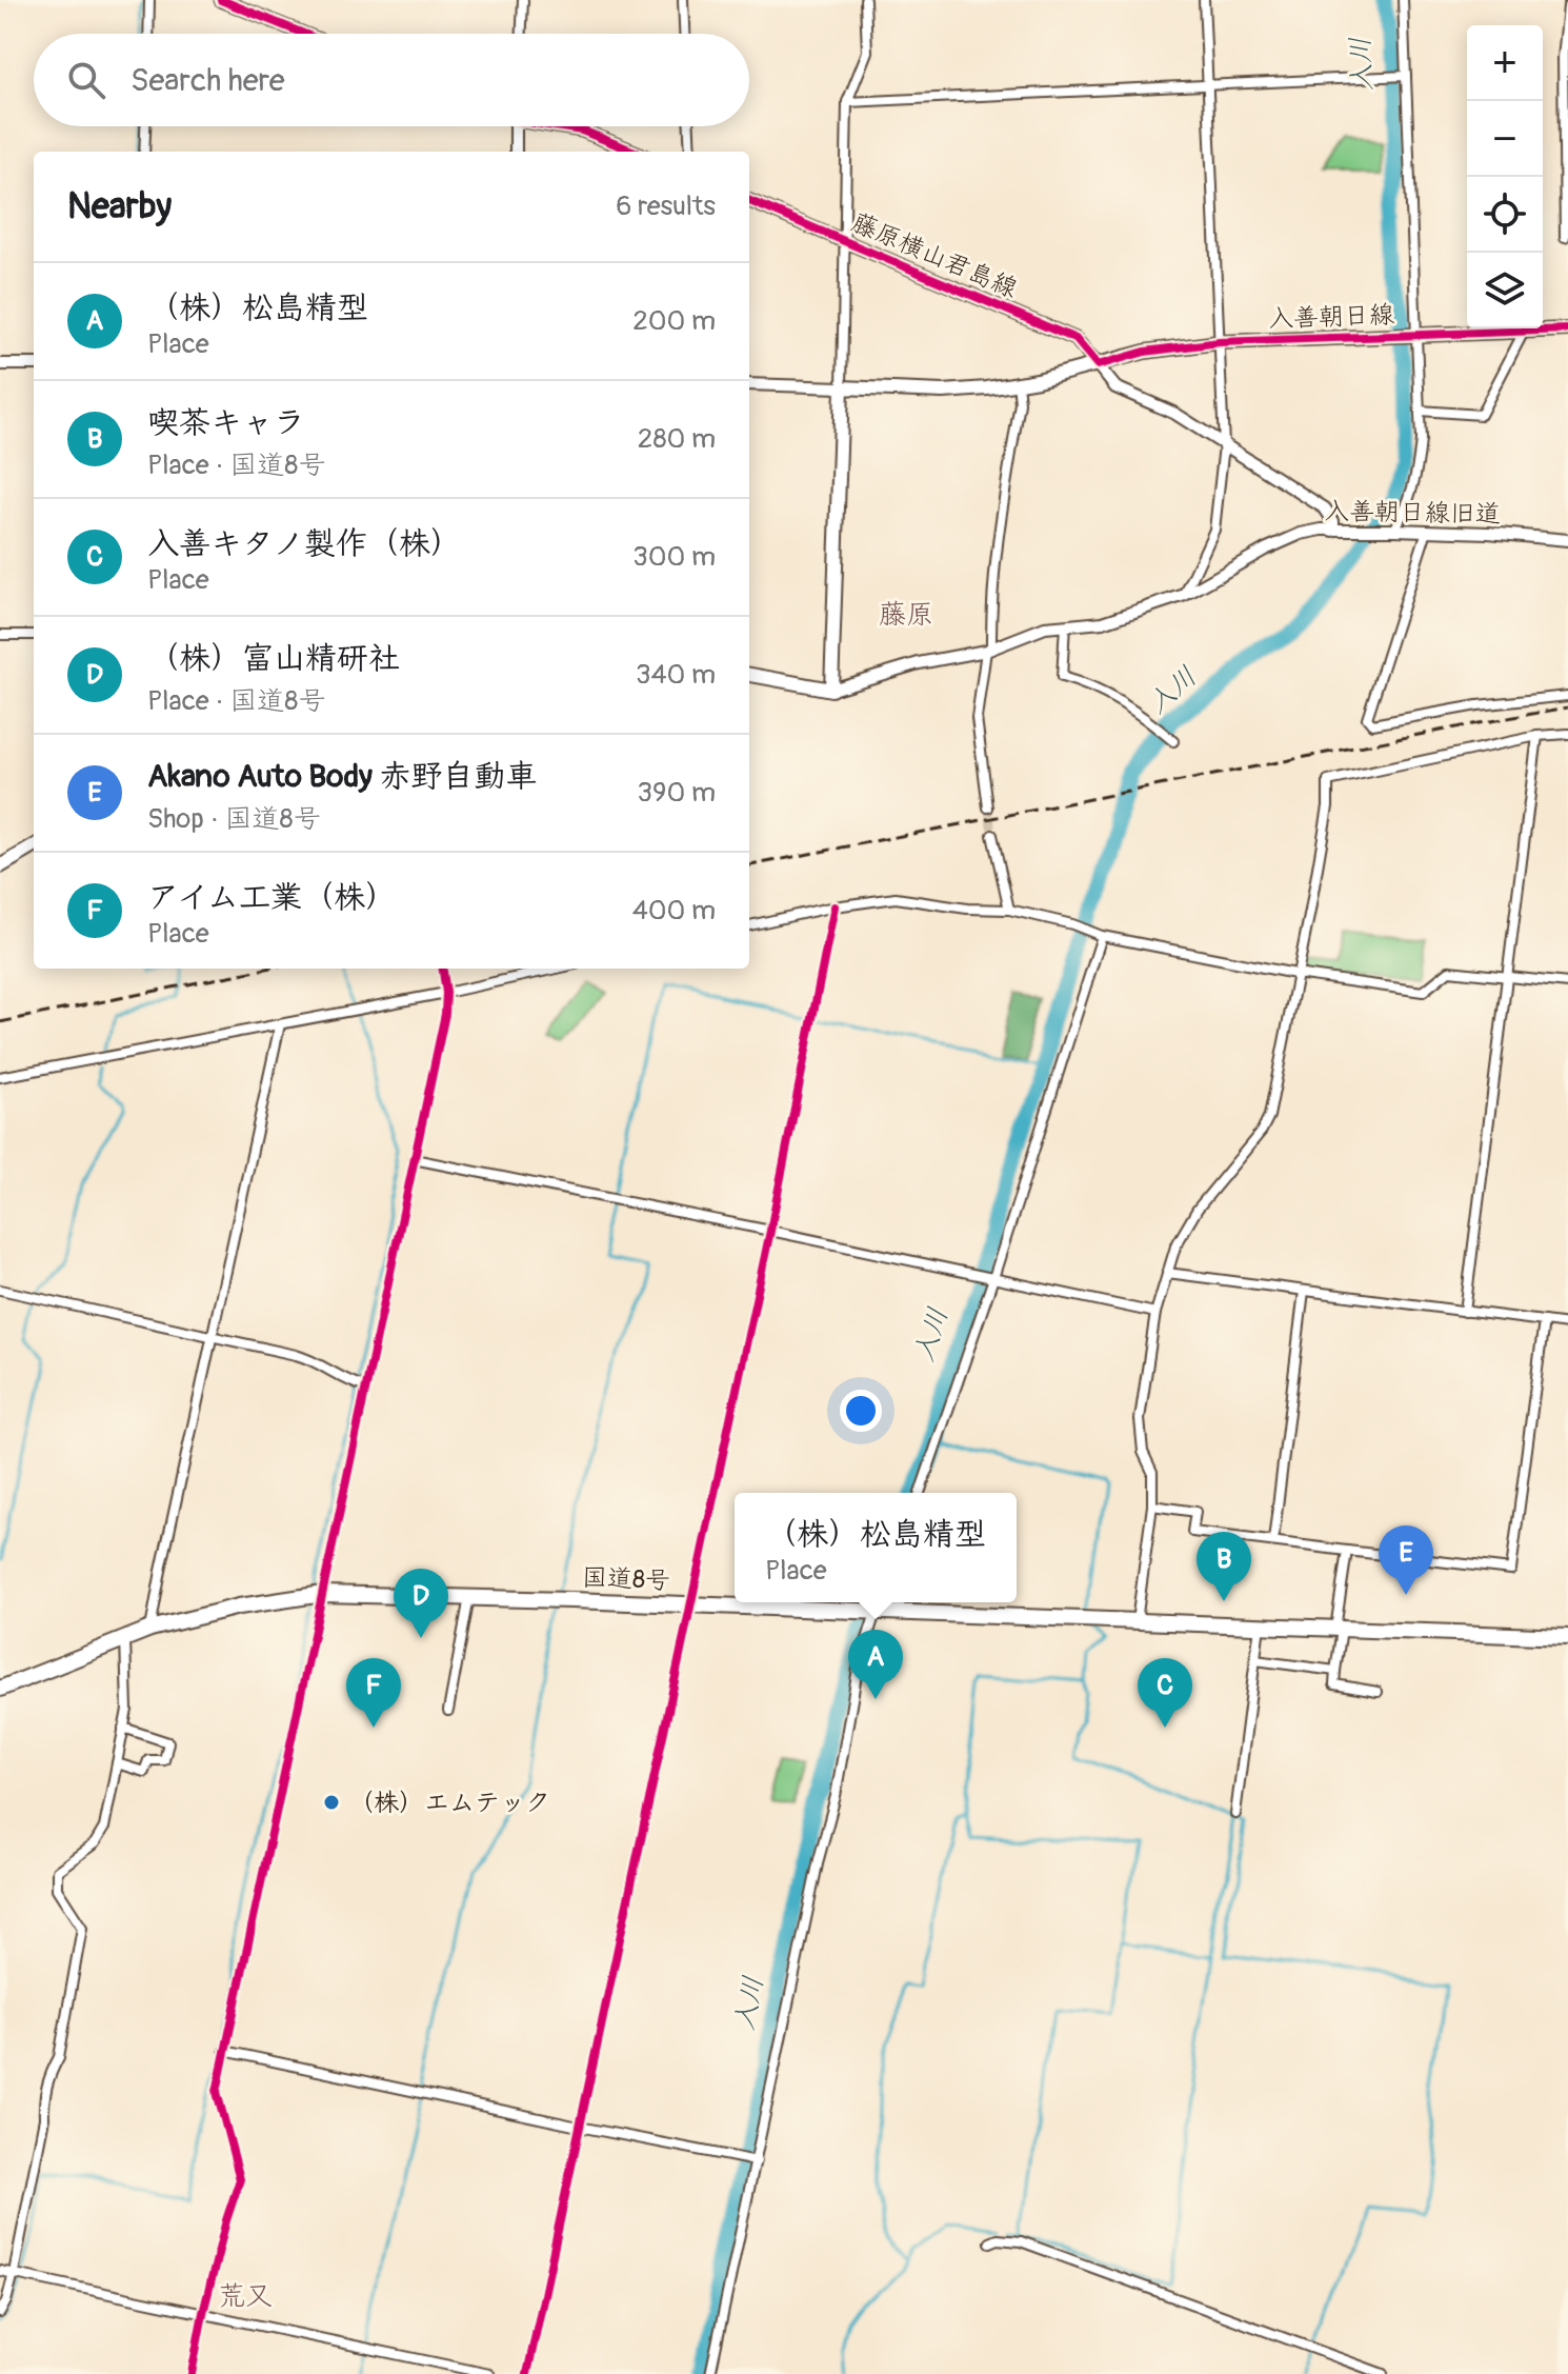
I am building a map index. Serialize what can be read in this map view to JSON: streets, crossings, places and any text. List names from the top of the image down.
{
  "streets": {
    "highway": ["国道8号"],
    "main road": ["藤原横山君島線", "入善朝日線"],
    "street": ["入善朝日線旧道"]
  },
  "crossings": [
    ["藤原横山君島線", "入善朝日線"]
  ],
  "districts": ["藤原", "荒又"],
  "water": ["入川"],
  "places": ["（株）エムテック"],
  "page": {
    "map_buttons": ["+", "−"],
    "search": "Search here",
    "heading": ["Nearby", "6 results"],
    "list": [
      {
        "mark": "A",
        "name": "（株）松島精型",
        "note": "Place",
        "value": "200 m"
      },
      {
        "mark": "B",
        "name": "喫茶キャラ",
        "note": "Place · 国道8号",
        "value": "280 m"
      },
      {
        "mark": "C",
        "name": "入善キタノ製作（株）",
        "note": "Place",
        "value": "300 m"
      },
      {
        "mark": "D",
        "name": "（株）富山精研社",
        "note": "Place · 国道8号",
        "value": "340 m"
      },
      {
        "mark": "E",
        "name": "Akano Auto Body 赤野自動車",
        "note": "Shop · 国道8号",
        "value": "390 m"
      },
      {
        "mark": "F",
        "name": "アイム工業（株）",
        "note": "Place",
        "value": "400 m"
      }
    ],
    "popup": ["（株）松島精型", "Place"],
    "pins": [
      "E",
      "B",
      "D",
      "A",
      "C",
      "F"
    ]
  }
}
